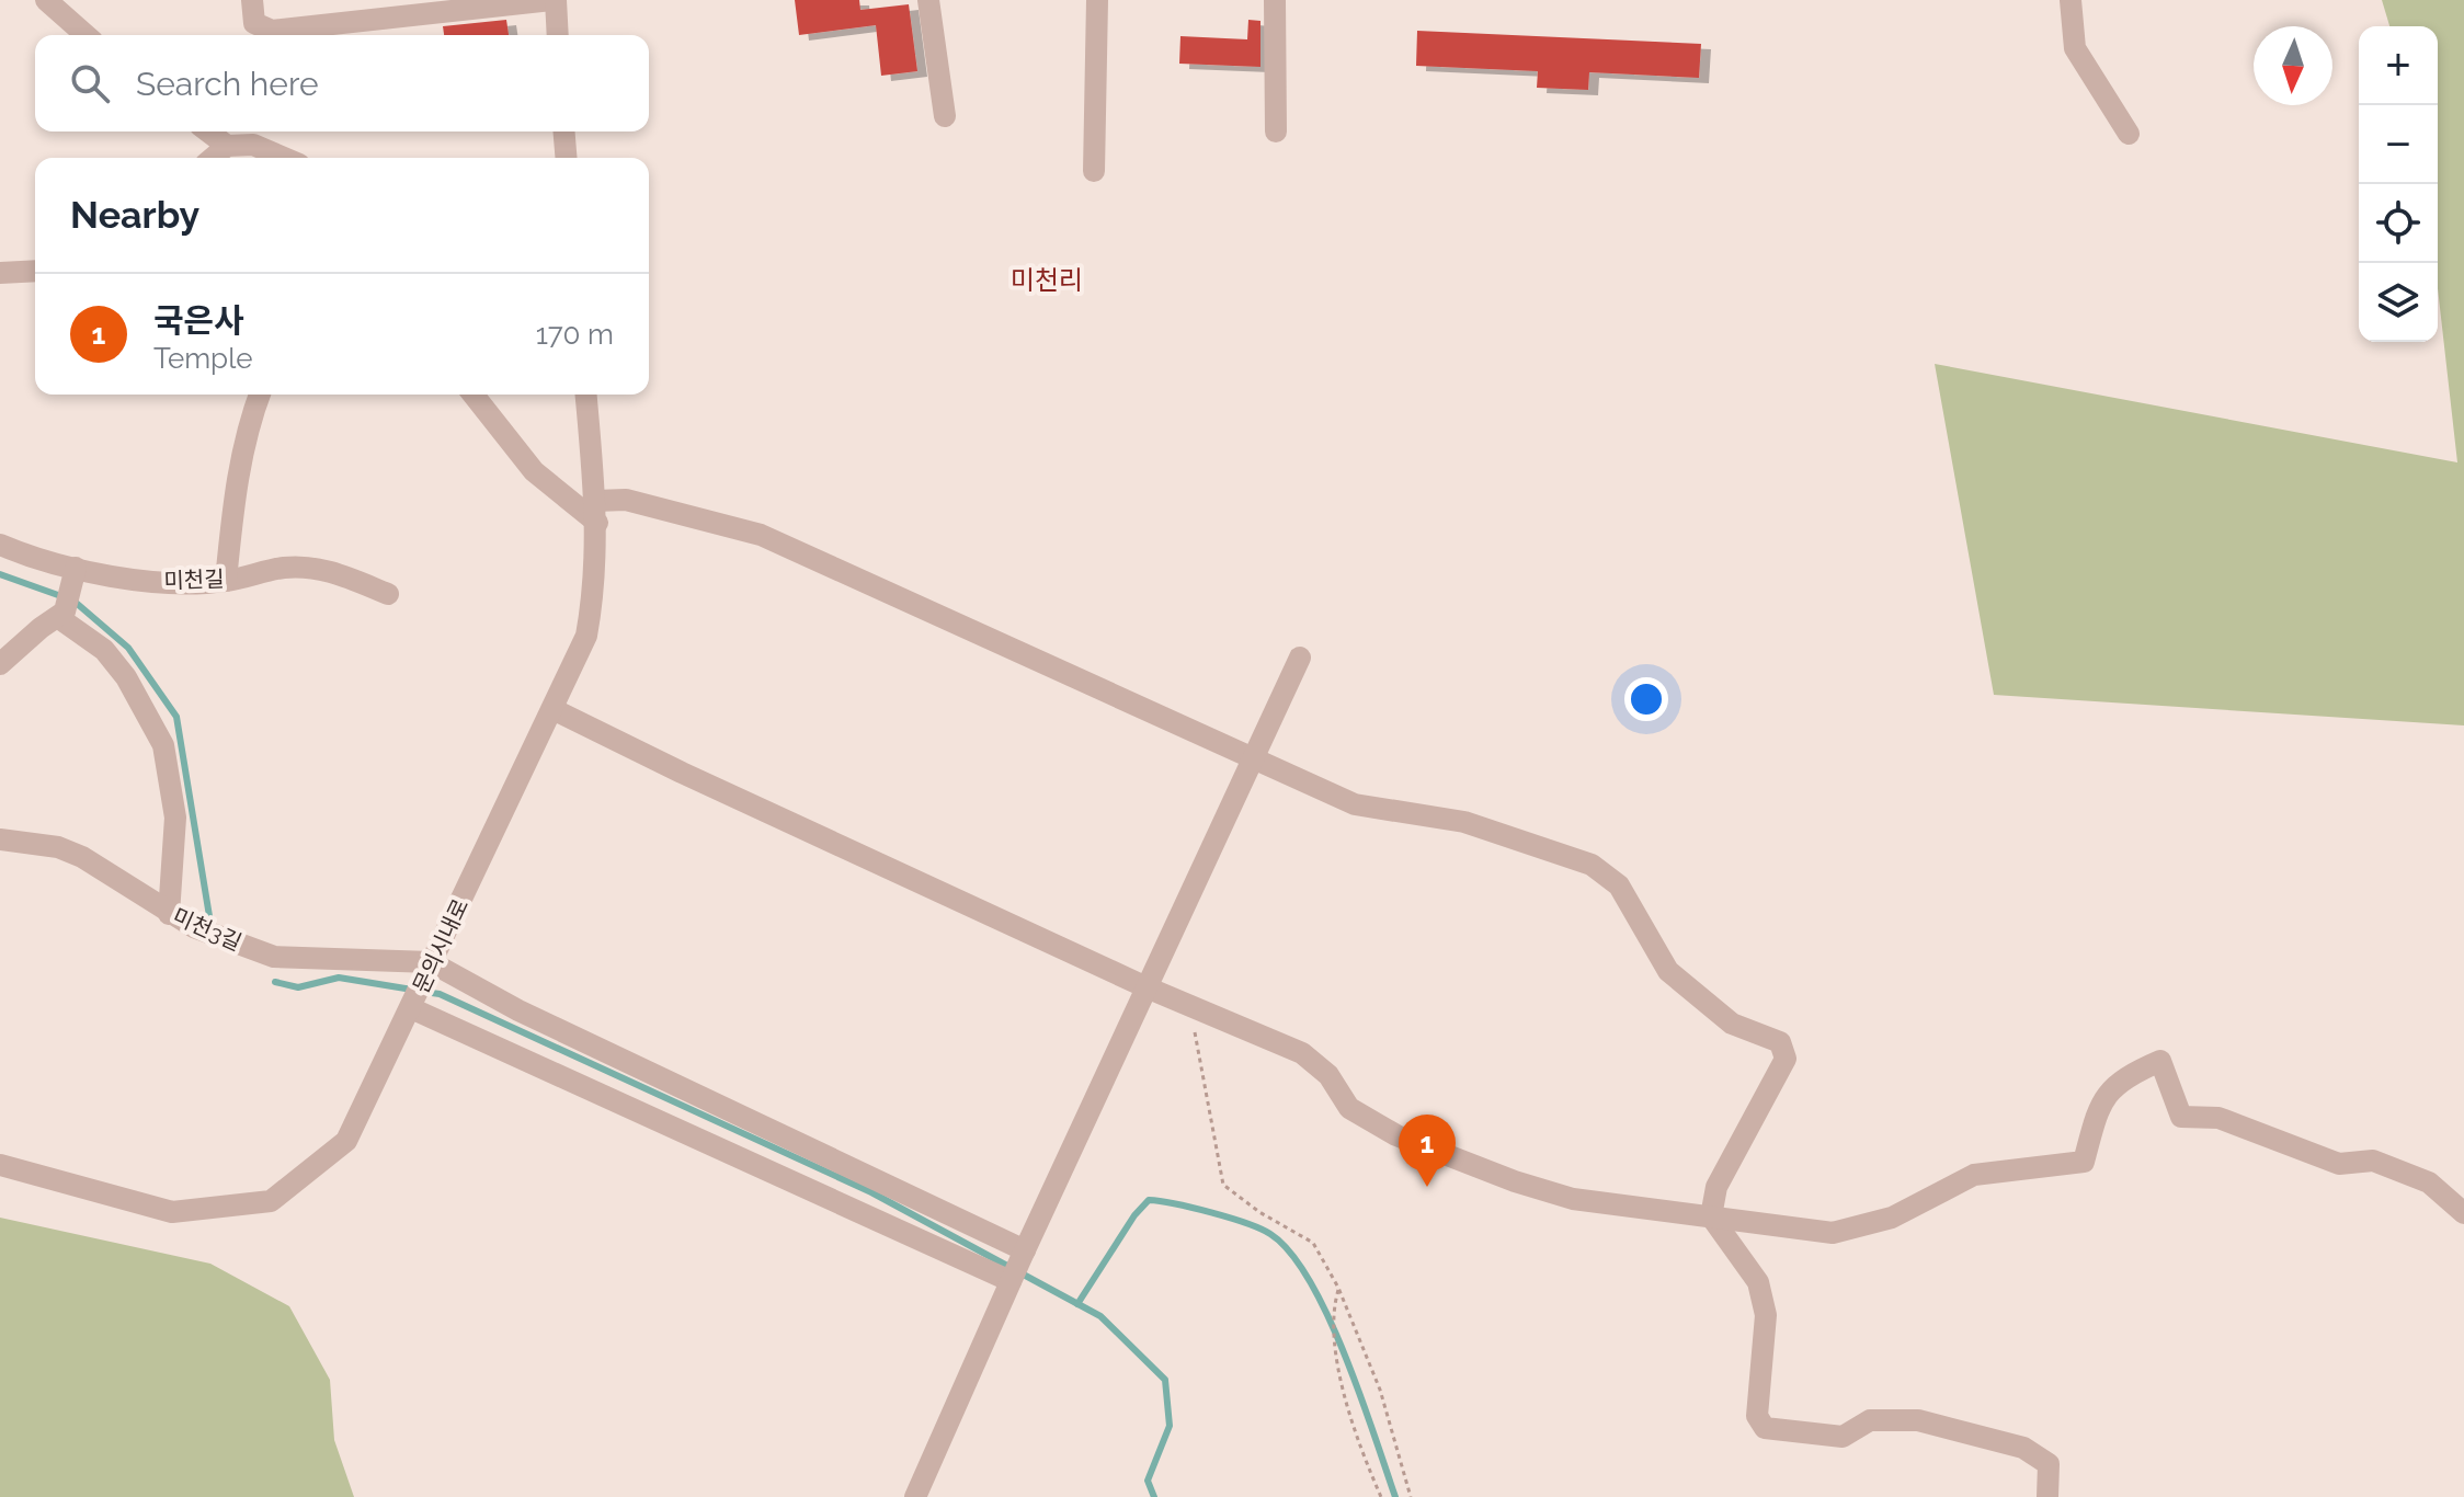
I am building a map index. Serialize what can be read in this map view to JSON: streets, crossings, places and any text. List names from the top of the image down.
{
  "streets": {
    "street": ["미천길", "미천3길", "문의시내로"]
  },
  "crossings": [
    ["미천3길", "문의시내로"]
  ],
  "districts": ["미천리"],
  "north": "bottom",
  "page": {
    "map_buttons": ["+", "−"],
    "search": "Search here",
    "heading": "Nearby",
    "list": [
      {
        "mark": "1",
        "name": "국은사",
        "note": "Temple",
        "value": "170 m"
      }
    ],
    "pins": "1"
  }
}
